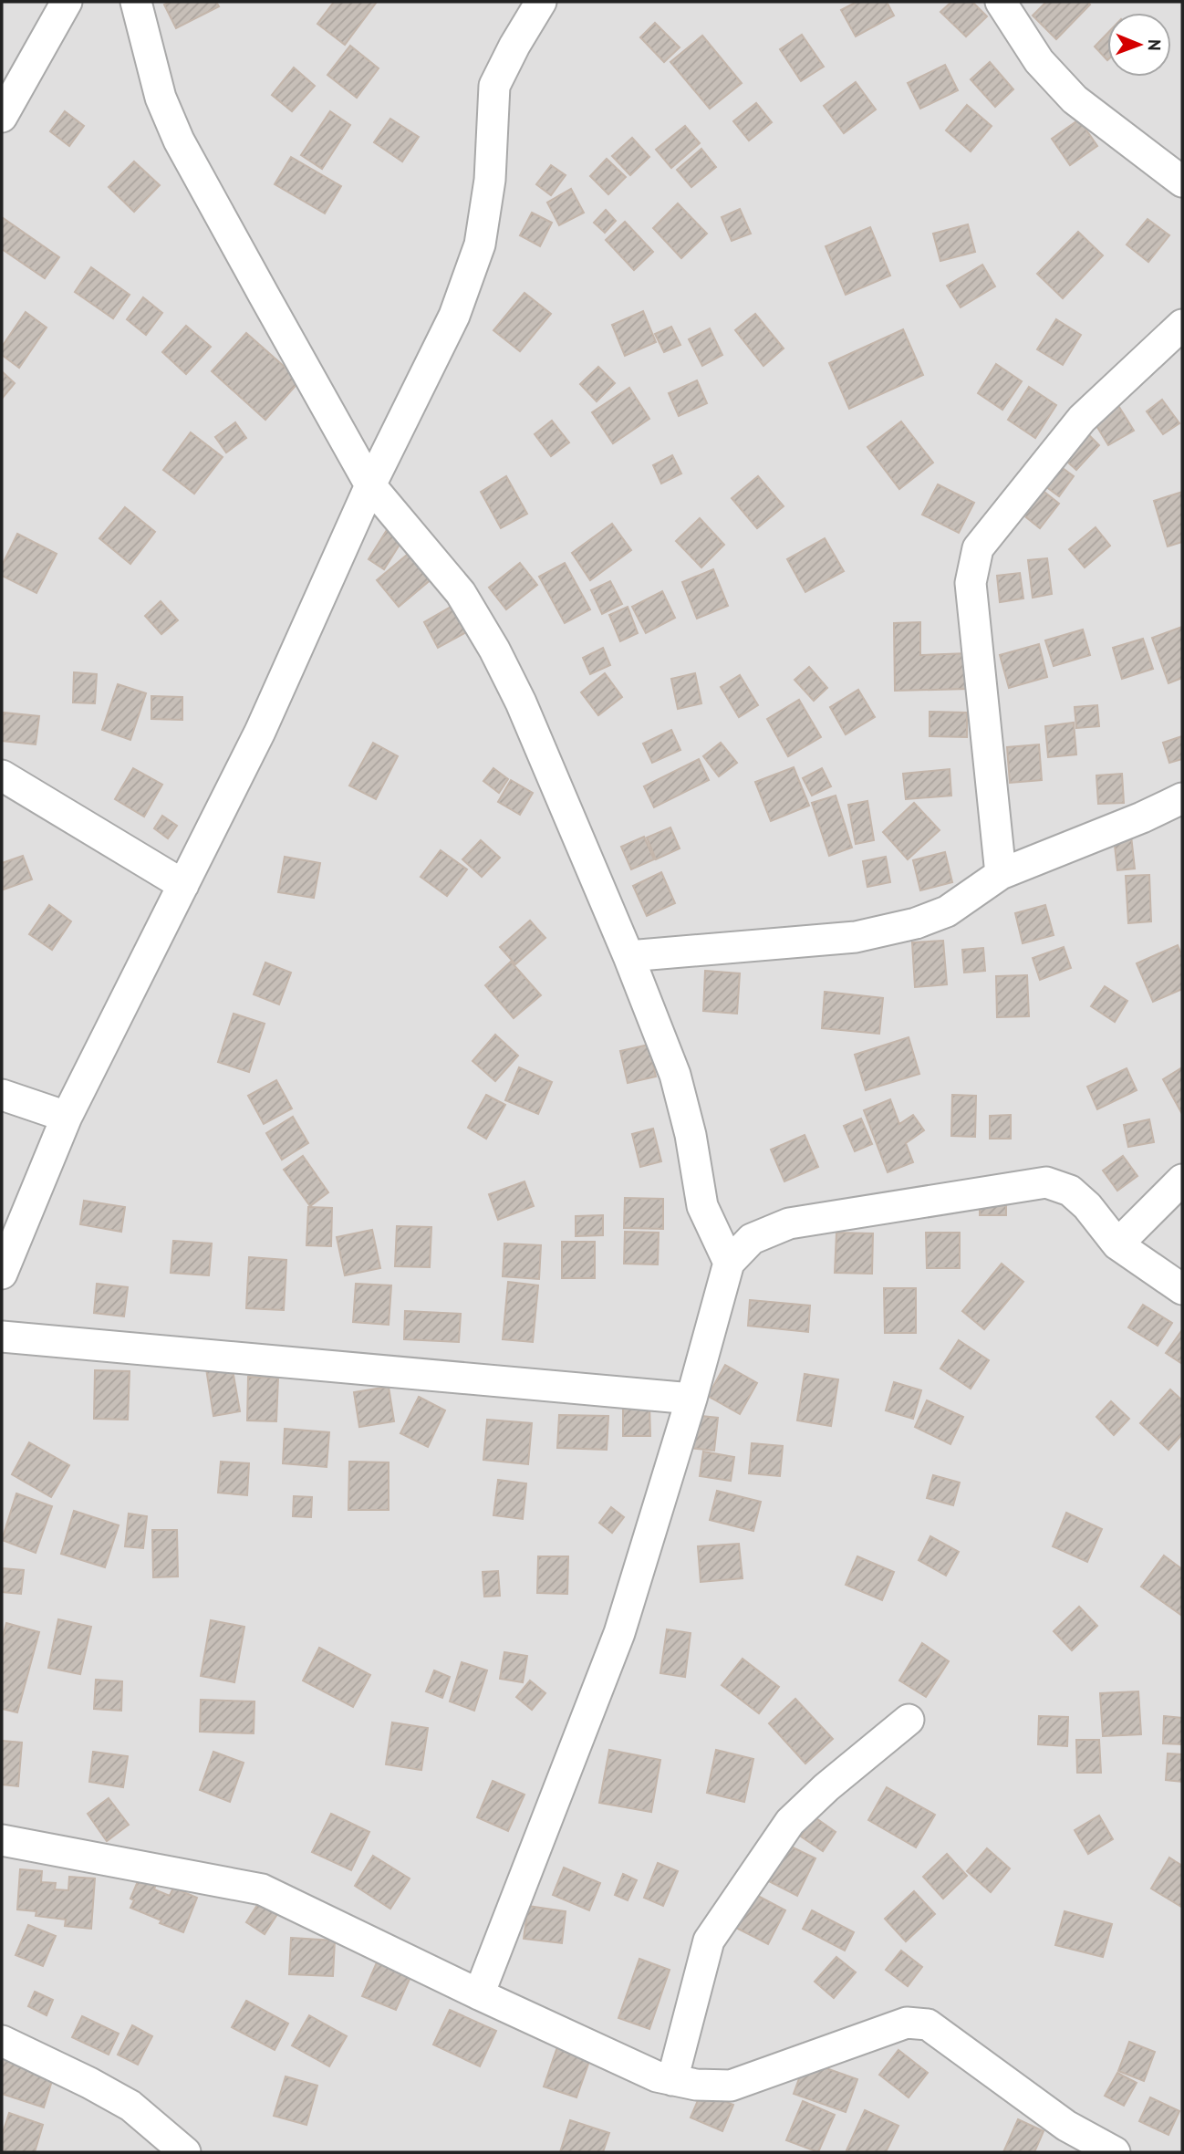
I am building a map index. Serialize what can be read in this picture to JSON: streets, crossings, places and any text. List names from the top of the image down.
{
  "north": "right"
}
